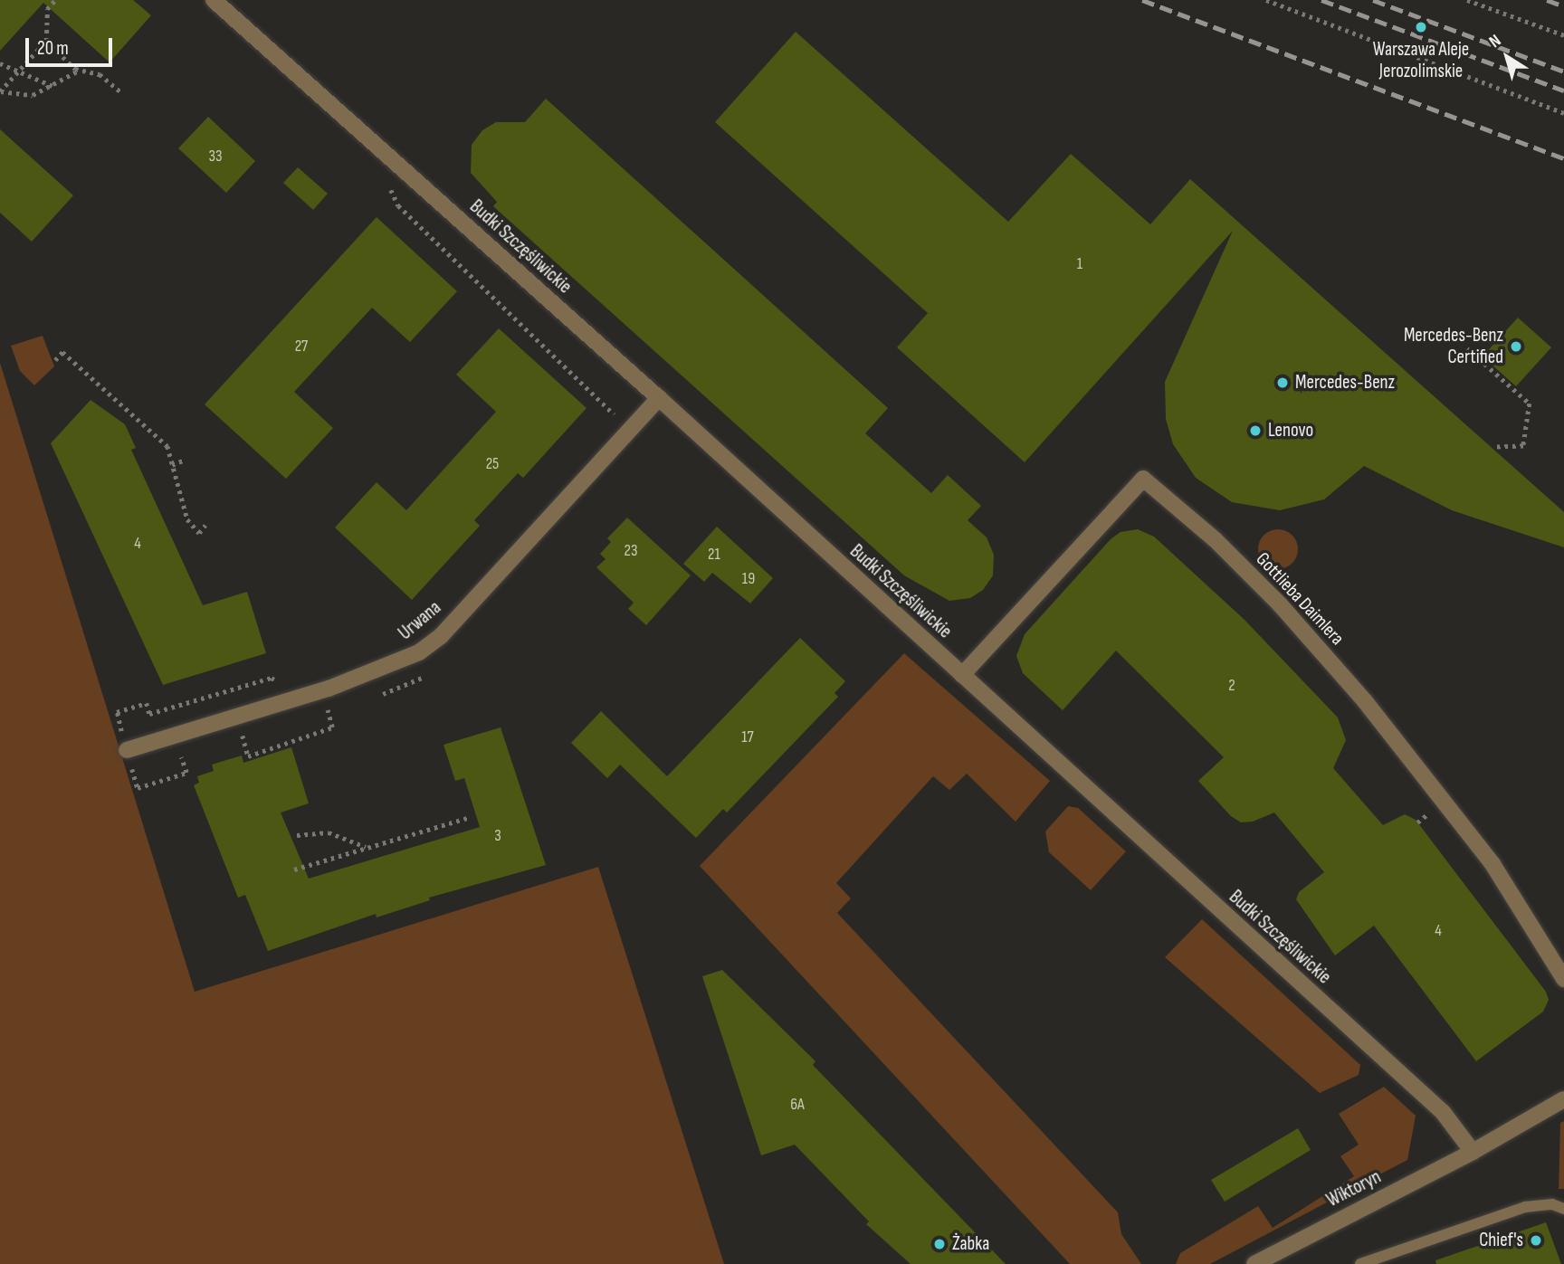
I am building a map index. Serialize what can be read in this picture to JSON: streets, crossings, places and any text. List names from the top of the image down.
{
  "streets": {
    "street": [
      "Budki Szczęśliwickie",
      "Gottlieba Daimlera",
      "Urwana",
      "Wiktoryn"
    ]
  },
  "crossings": [
    ["Budki Szczęśliwickie", "Gottlieba Daimlera"],
    ["Budki Szczęśliwickie", "Urwana"],
    ["Budki Szczęśliwickie", "Wiktoryn"]
  ],
  "places": [
    "Warszawa Aleje Jerozolimskie",
    "Mercedes-Benz Certified",
    "Mercedes-Benz",
    "Lenovo",
    "Chief's",
    "Żabka"
  ],
  "house_numbers": [
    "33",
    "1",
    "27",
    "25",
    "4",
    "23",
    "21",
    "19",
    "2",
    "17",
    "3",
    "4",
    "6A"
  ],
  "scale_bar": "20 m",
  "north": "top left"
}
